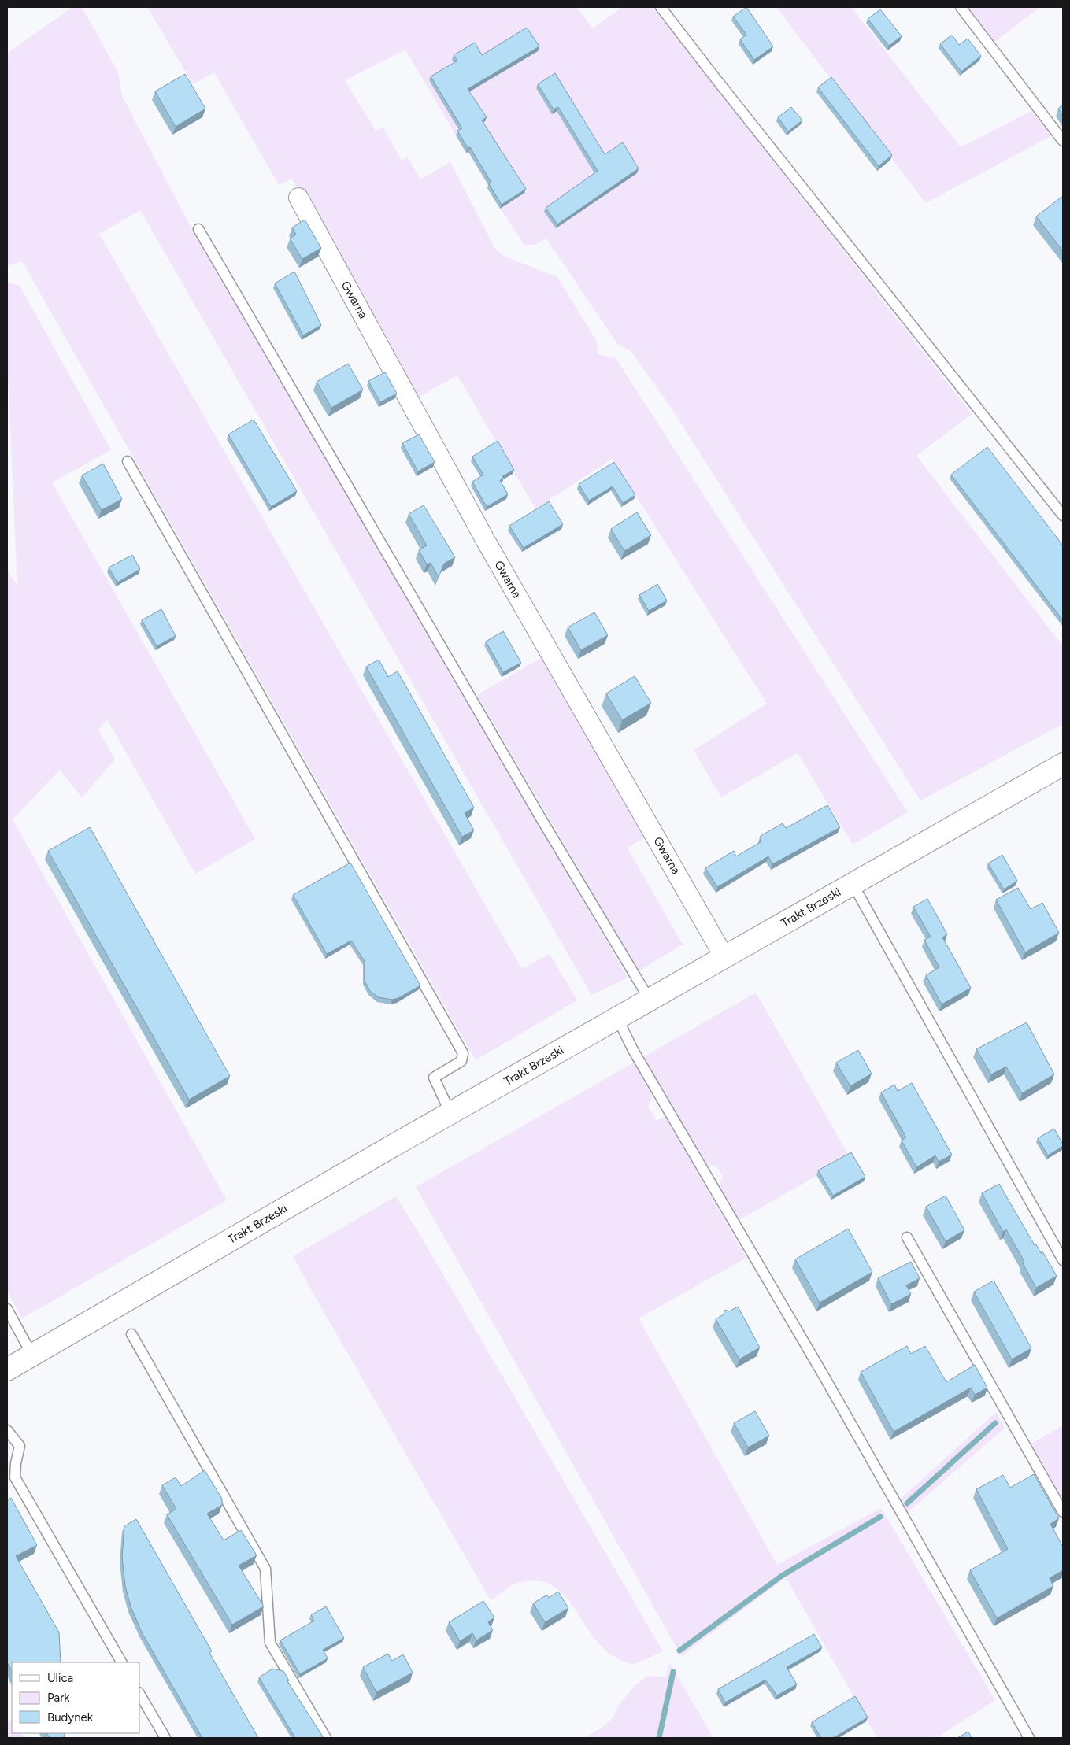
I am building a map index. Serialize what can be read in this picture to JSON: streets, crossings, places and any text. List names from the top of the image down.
{
  "streets": {
    "main road": ["Trakt Brzeski"],
    "street": ["Gwarna"]
  },
  "crossings": [
    ["Gwarna", "Trakt Brzeski"]
  ],
  "legend": ["Ulica", "Park", "Budynek"]
}
